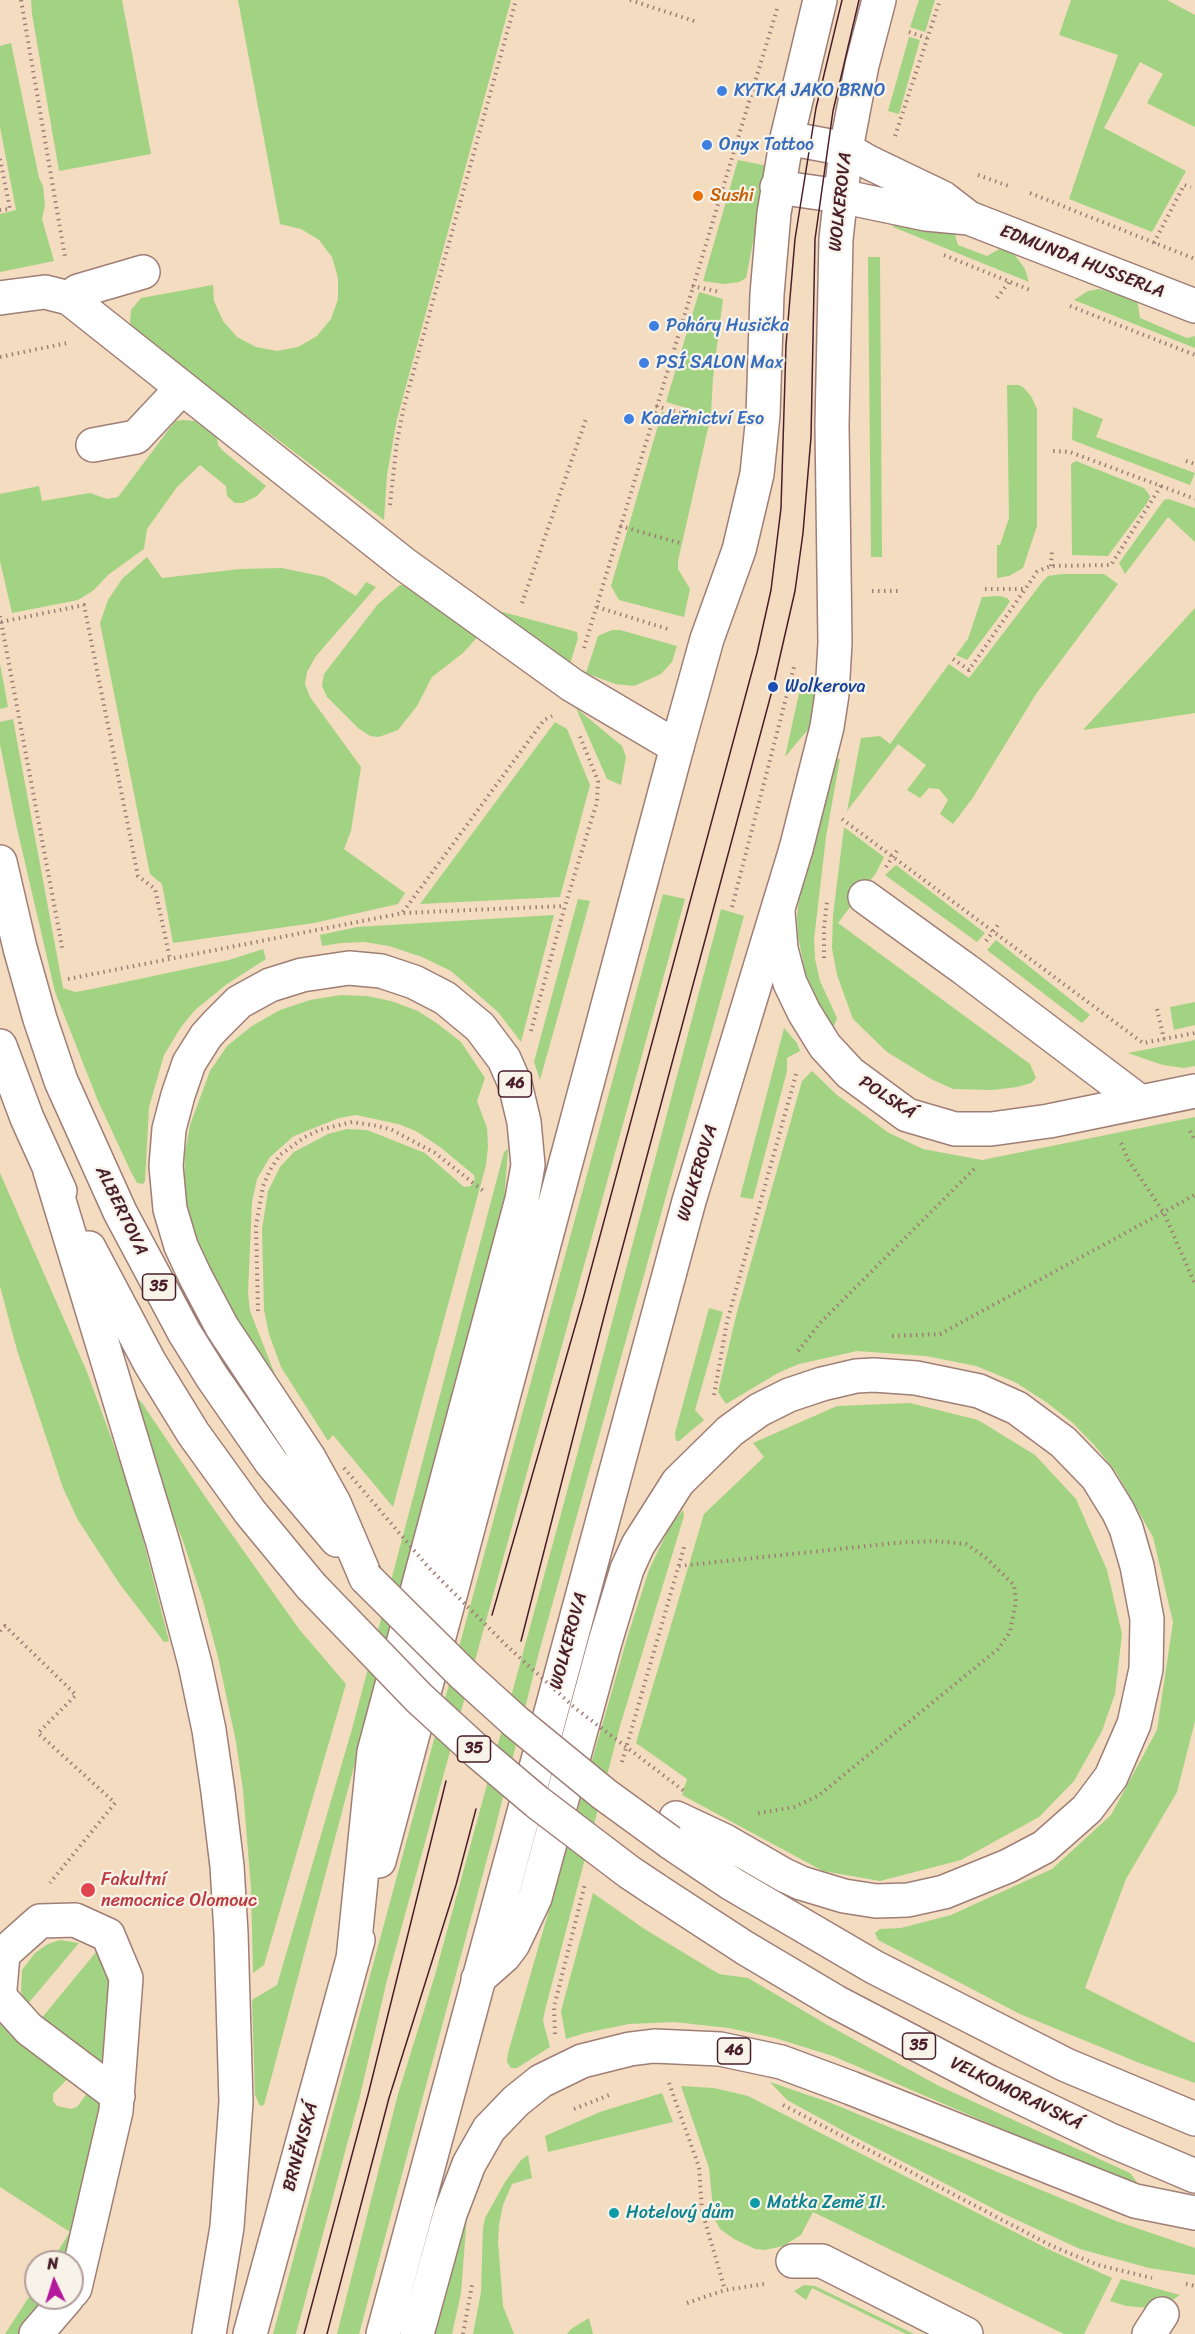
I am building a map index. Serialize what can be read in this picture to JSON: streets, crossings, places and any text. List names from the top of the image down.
{
  "streets": {
    "main road": [
      "WOLKEROVA",
      "EDMUNDA HUSSERLA",
      "46",
      "POLSKÁ",
      "ALBERTOVA",
      "35",
      "VELKOMORAVSKÁ",
      "BRNĚNSKÁ"
    ]
  },
  "crossings": [
    ["WOLKEROVA", "EDMUNDA HUSSERLA"],
    ["WOLKEROVA", "POLSKÁ"],
    ["46", "ALBERTOVA"],
    ["46", "BRNĚNSKÁ"],
    ["35", "VELKOMORAVSKÁ"]
  ],
  "places": [
    "KYTKA JAKO BRNO",
    "Onyx Tattoo",
    "Sushi",
    "Poháry Husička",
    "PSÍ SALON Max",
    "Kadeřnictví Eso",
    "Wolkerova",
    "Fakultní nemocnice Olomouc",
    "Matka Země II.",
    "Hotelový dům"
  ],
  "north": "top"
}
